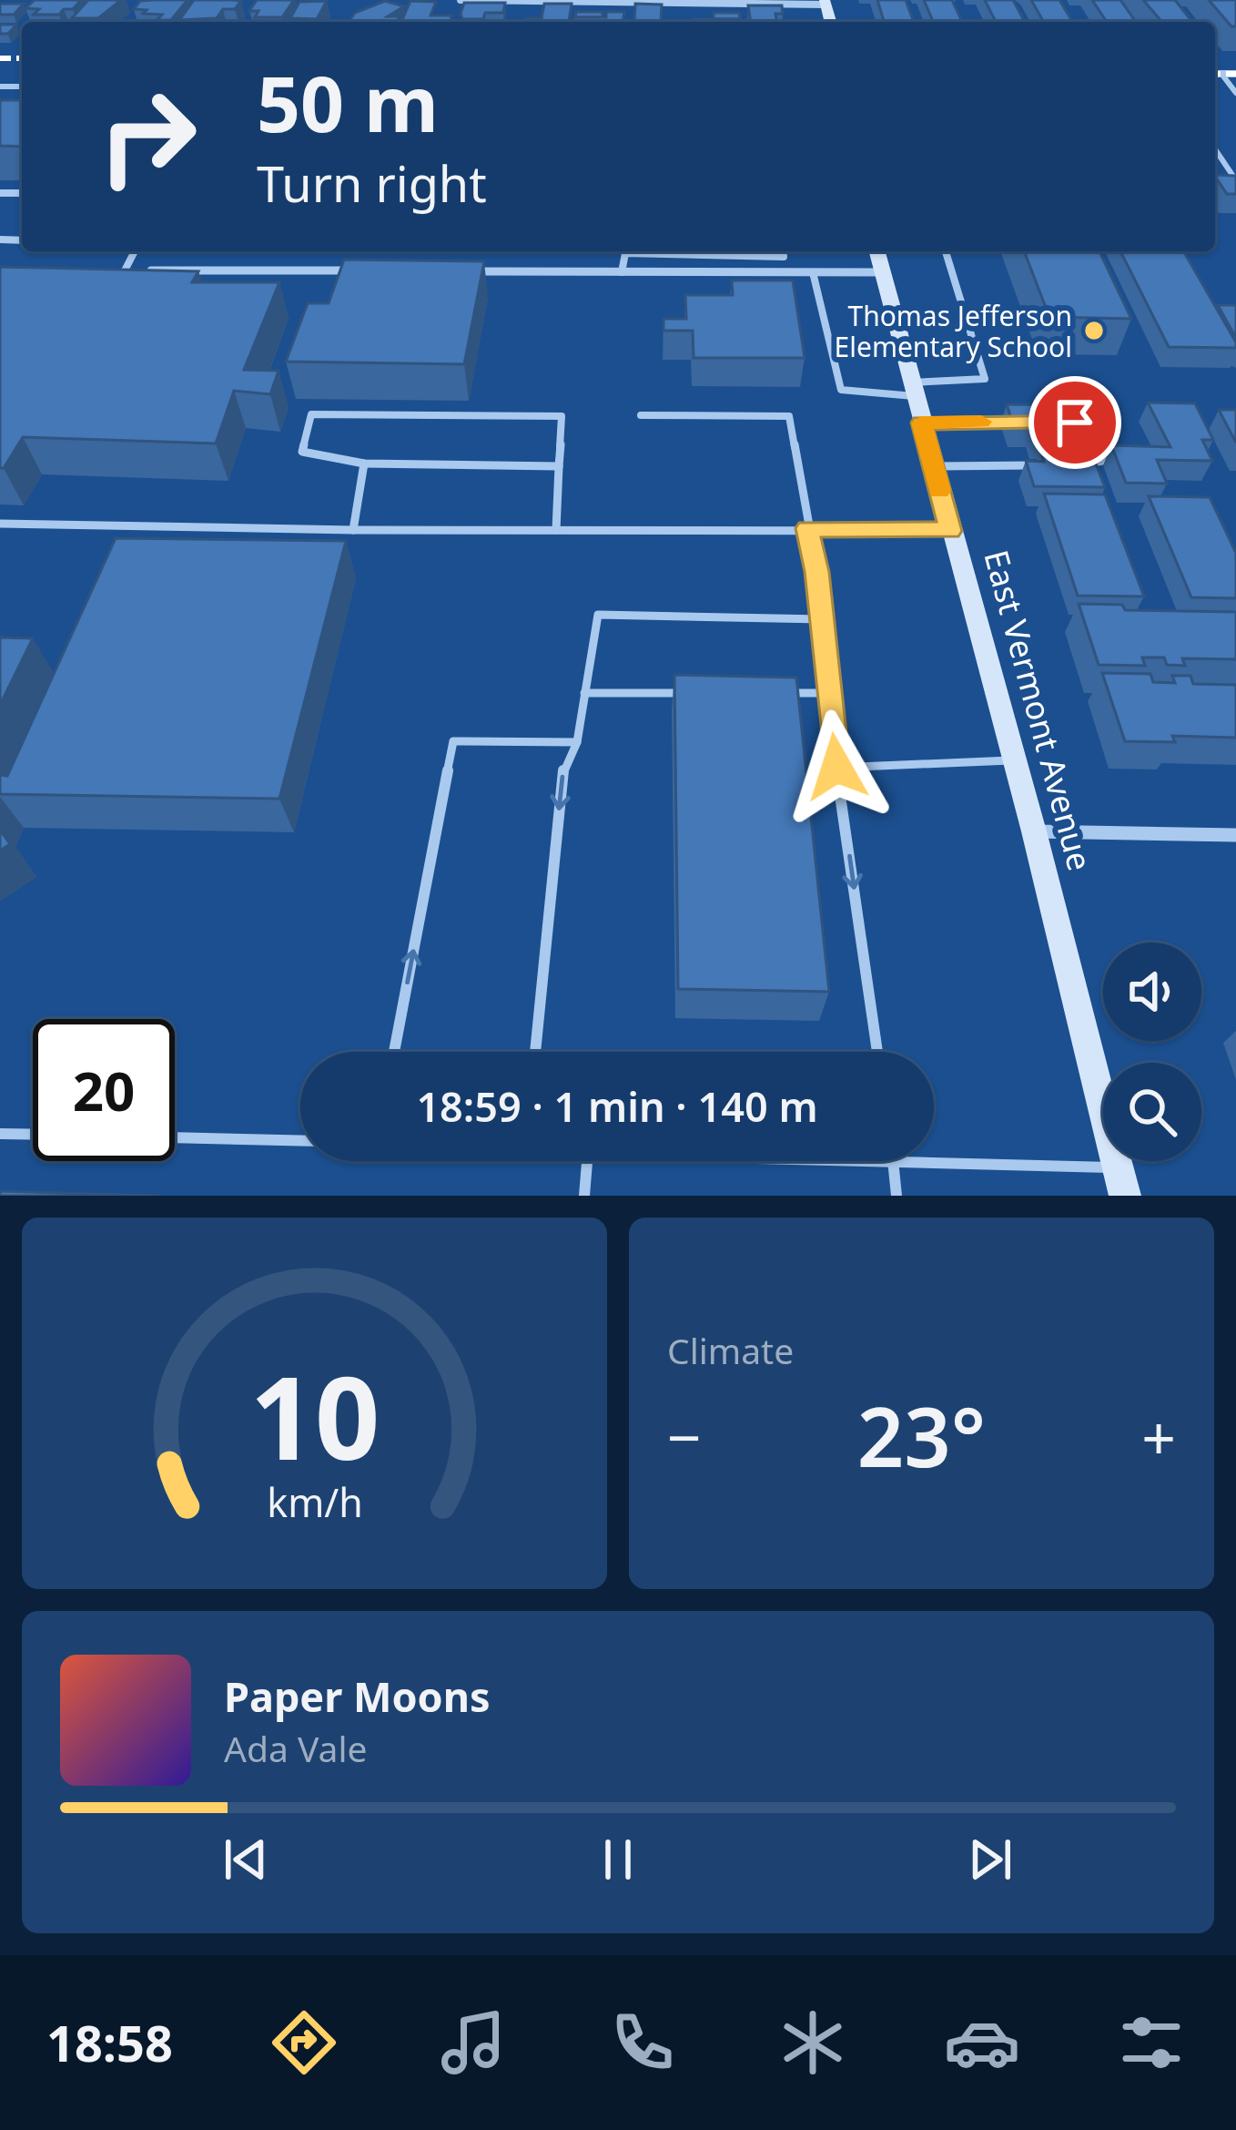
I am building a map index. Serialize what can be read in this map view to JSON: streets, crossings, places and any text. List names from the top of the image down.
{
  "streets": {
    "street": ["East Vermont Avenue"]
  },
  "places": ["Thomas Jefferson Elementary School"],
  "page": {
    "turn": ["50 m", "Turn right"],
    "limit": "20",
    "trip": "18:59 · 1 min · 140 m",
    "tile": "Climate",
    "heat": ["−", "23°", "+"],
    "song": ["Paper Moons", "Ada Vale"],
    "tabs": "18:58",
    "gauge": ["10", "km/h"]
  }
}
